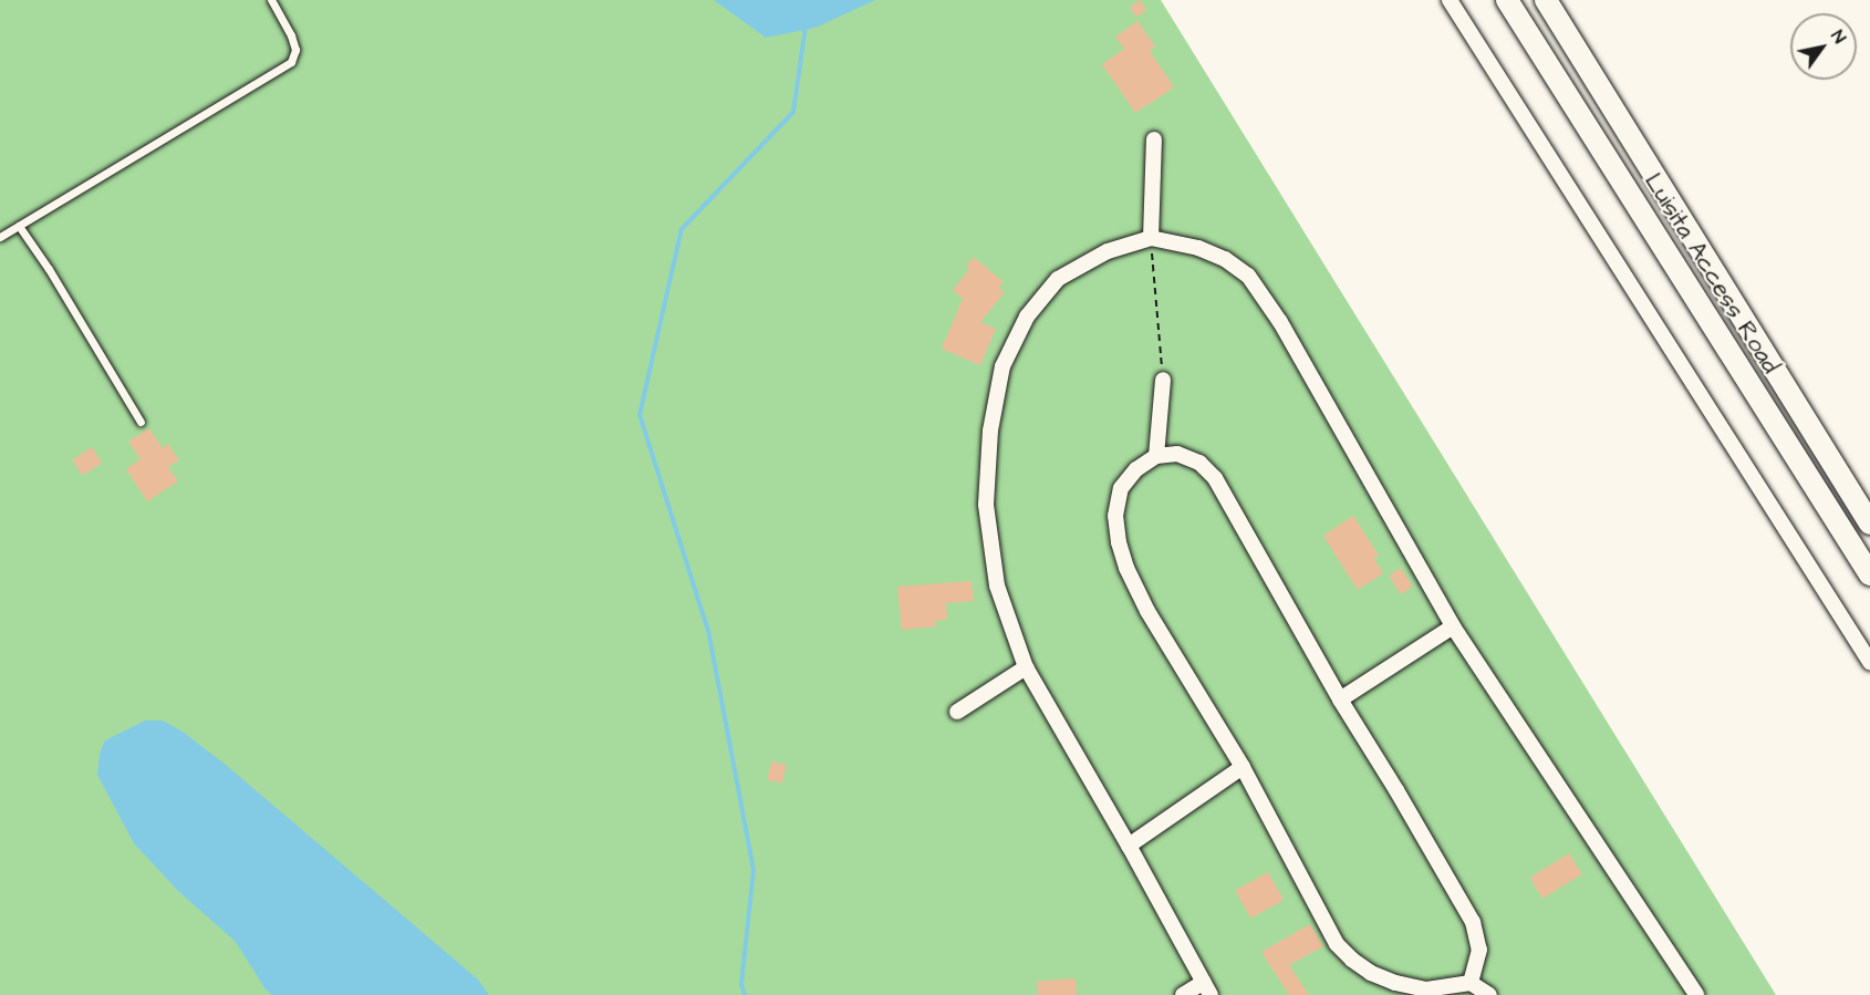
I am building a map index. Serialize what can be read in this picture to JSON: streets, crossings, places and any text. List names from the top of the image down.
{
  "streets": {
    "main road": ["Luisita Access Road"]
  },
  "north": "top right"
}
